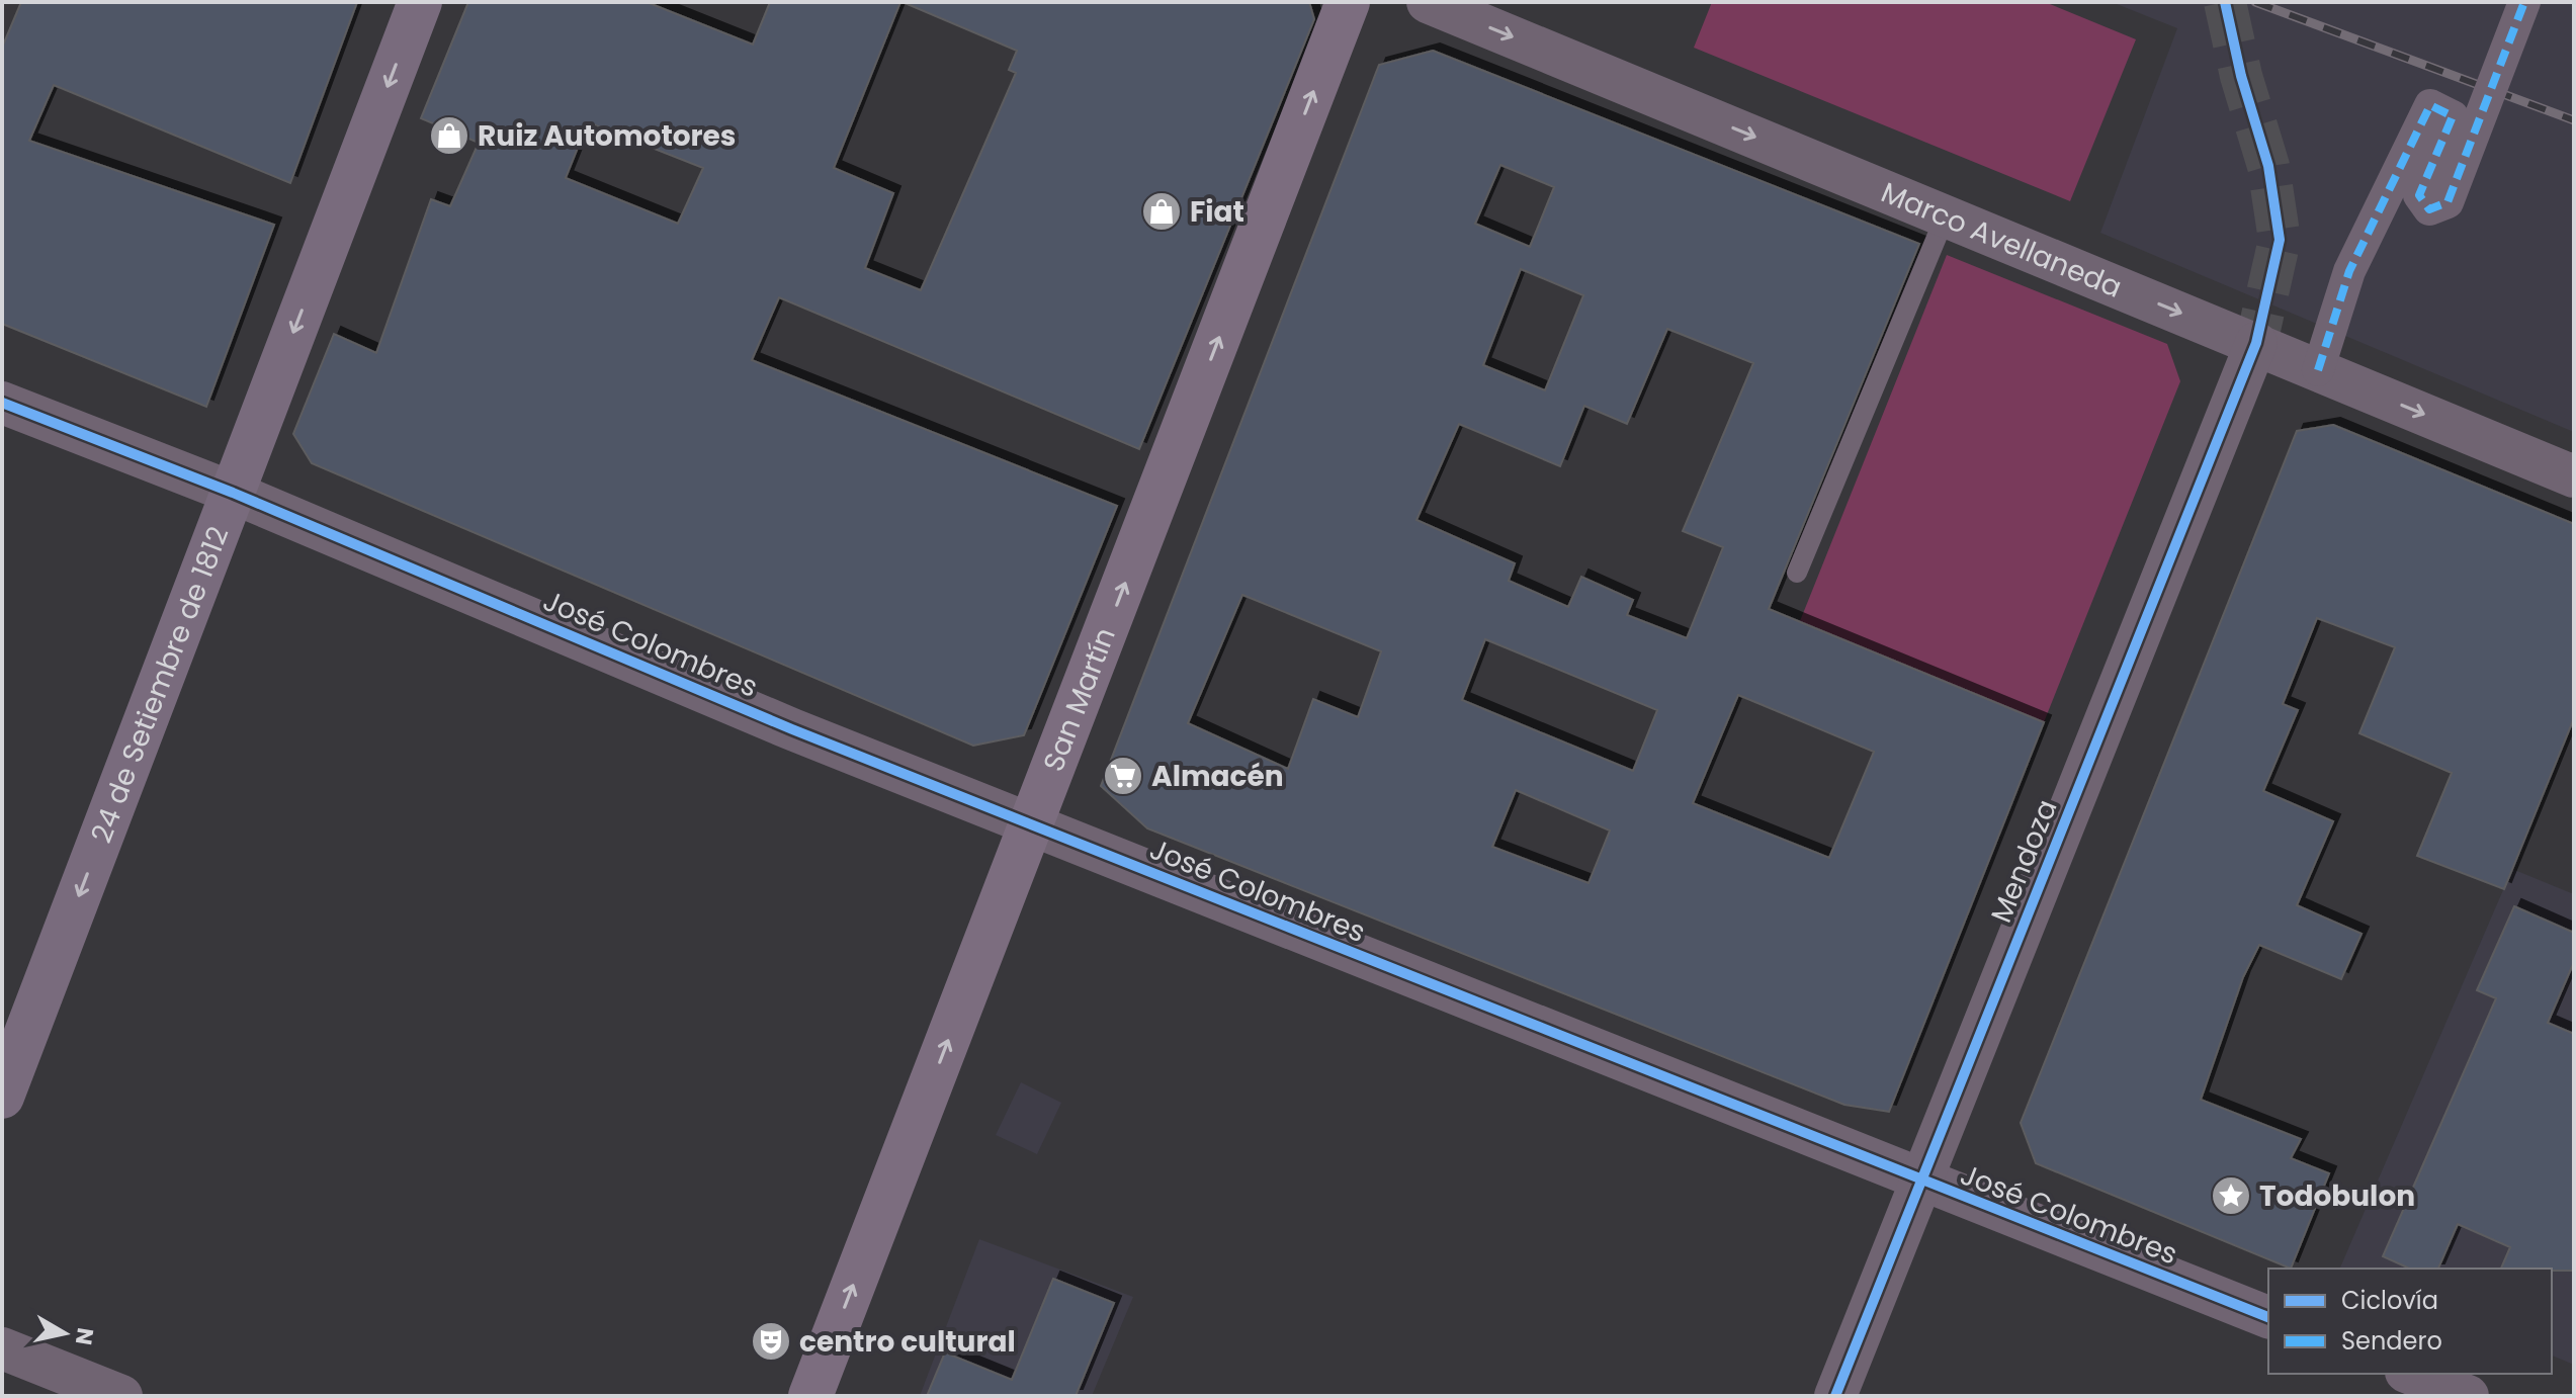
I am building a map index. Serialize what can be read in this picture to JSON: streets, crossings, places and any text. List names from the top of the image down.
{
  "streets": {
    "main road": ["24 de Setiembre de 1812", "San Martín"],
    "street": ["Marco Avellaneda", "José Colombres", "Mendoza"]
  },
  "crossings": [
    ["Marco Avellaneda", "Mendoza"],
    ["José Colombres", "24 de Setiembre de 1812"],
    ["José Colombres", "San Martín"],
    ["José Colombres", "Mendoza"]
  ],
  "one_way": ["Marco Avellaneda", "24 de Setiembre de 1812", "San Martín"],
  "places": {
    "shop": ["Ruiz Automotores", "Fiat"],
    "supermarket": ["Almacén"],
    "place": ["Todobulon"],
    "theatre": ["centro cultural"]
  },
  "legend": ["Ciclovía", "Sendero"],
  "north": "right"
}
